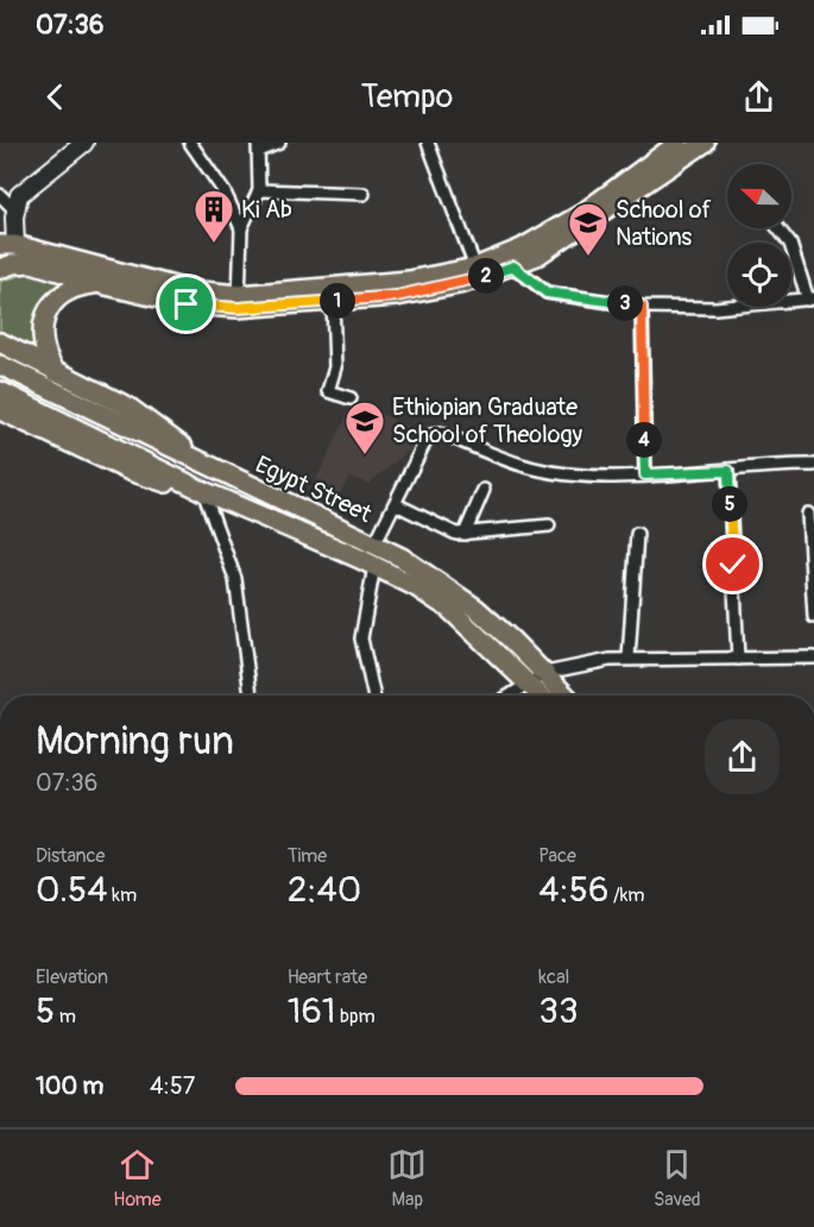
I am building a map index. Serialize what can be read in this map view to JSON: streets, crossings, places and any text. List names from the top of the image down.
{
  "streets": {
    "main road": ["Egypt Street"]
  },
  "places": {
    "building": ["Ki Ab"],
    "school or university": ["School of Nations", "Ethiopian Graduate School of Theology"]
  },
  "north": "left",
  "page": {
    "status": "07:36",
    "header": "Tempo",
    "pins": [
      "2",
      "1",
      "3",
      "4",
      "5"
    ],
    "heading": ["Morning run", "07:36"],
    "stats": [
      ["Distance", "0.54 km"],
      ["Time", "2:40"],
      ["Pace", "4:56 /km"],
      ["Elevation", "5 m"],
      ["Heart rate", "161 bpm"],
      ["kcal", "33"]
    ],
    "list": [
      {
        "name": "100 m",
        "note": "4:57"
      }
    ],
    "tabs": ["Home", "Map", "Saved"]
  }
}
